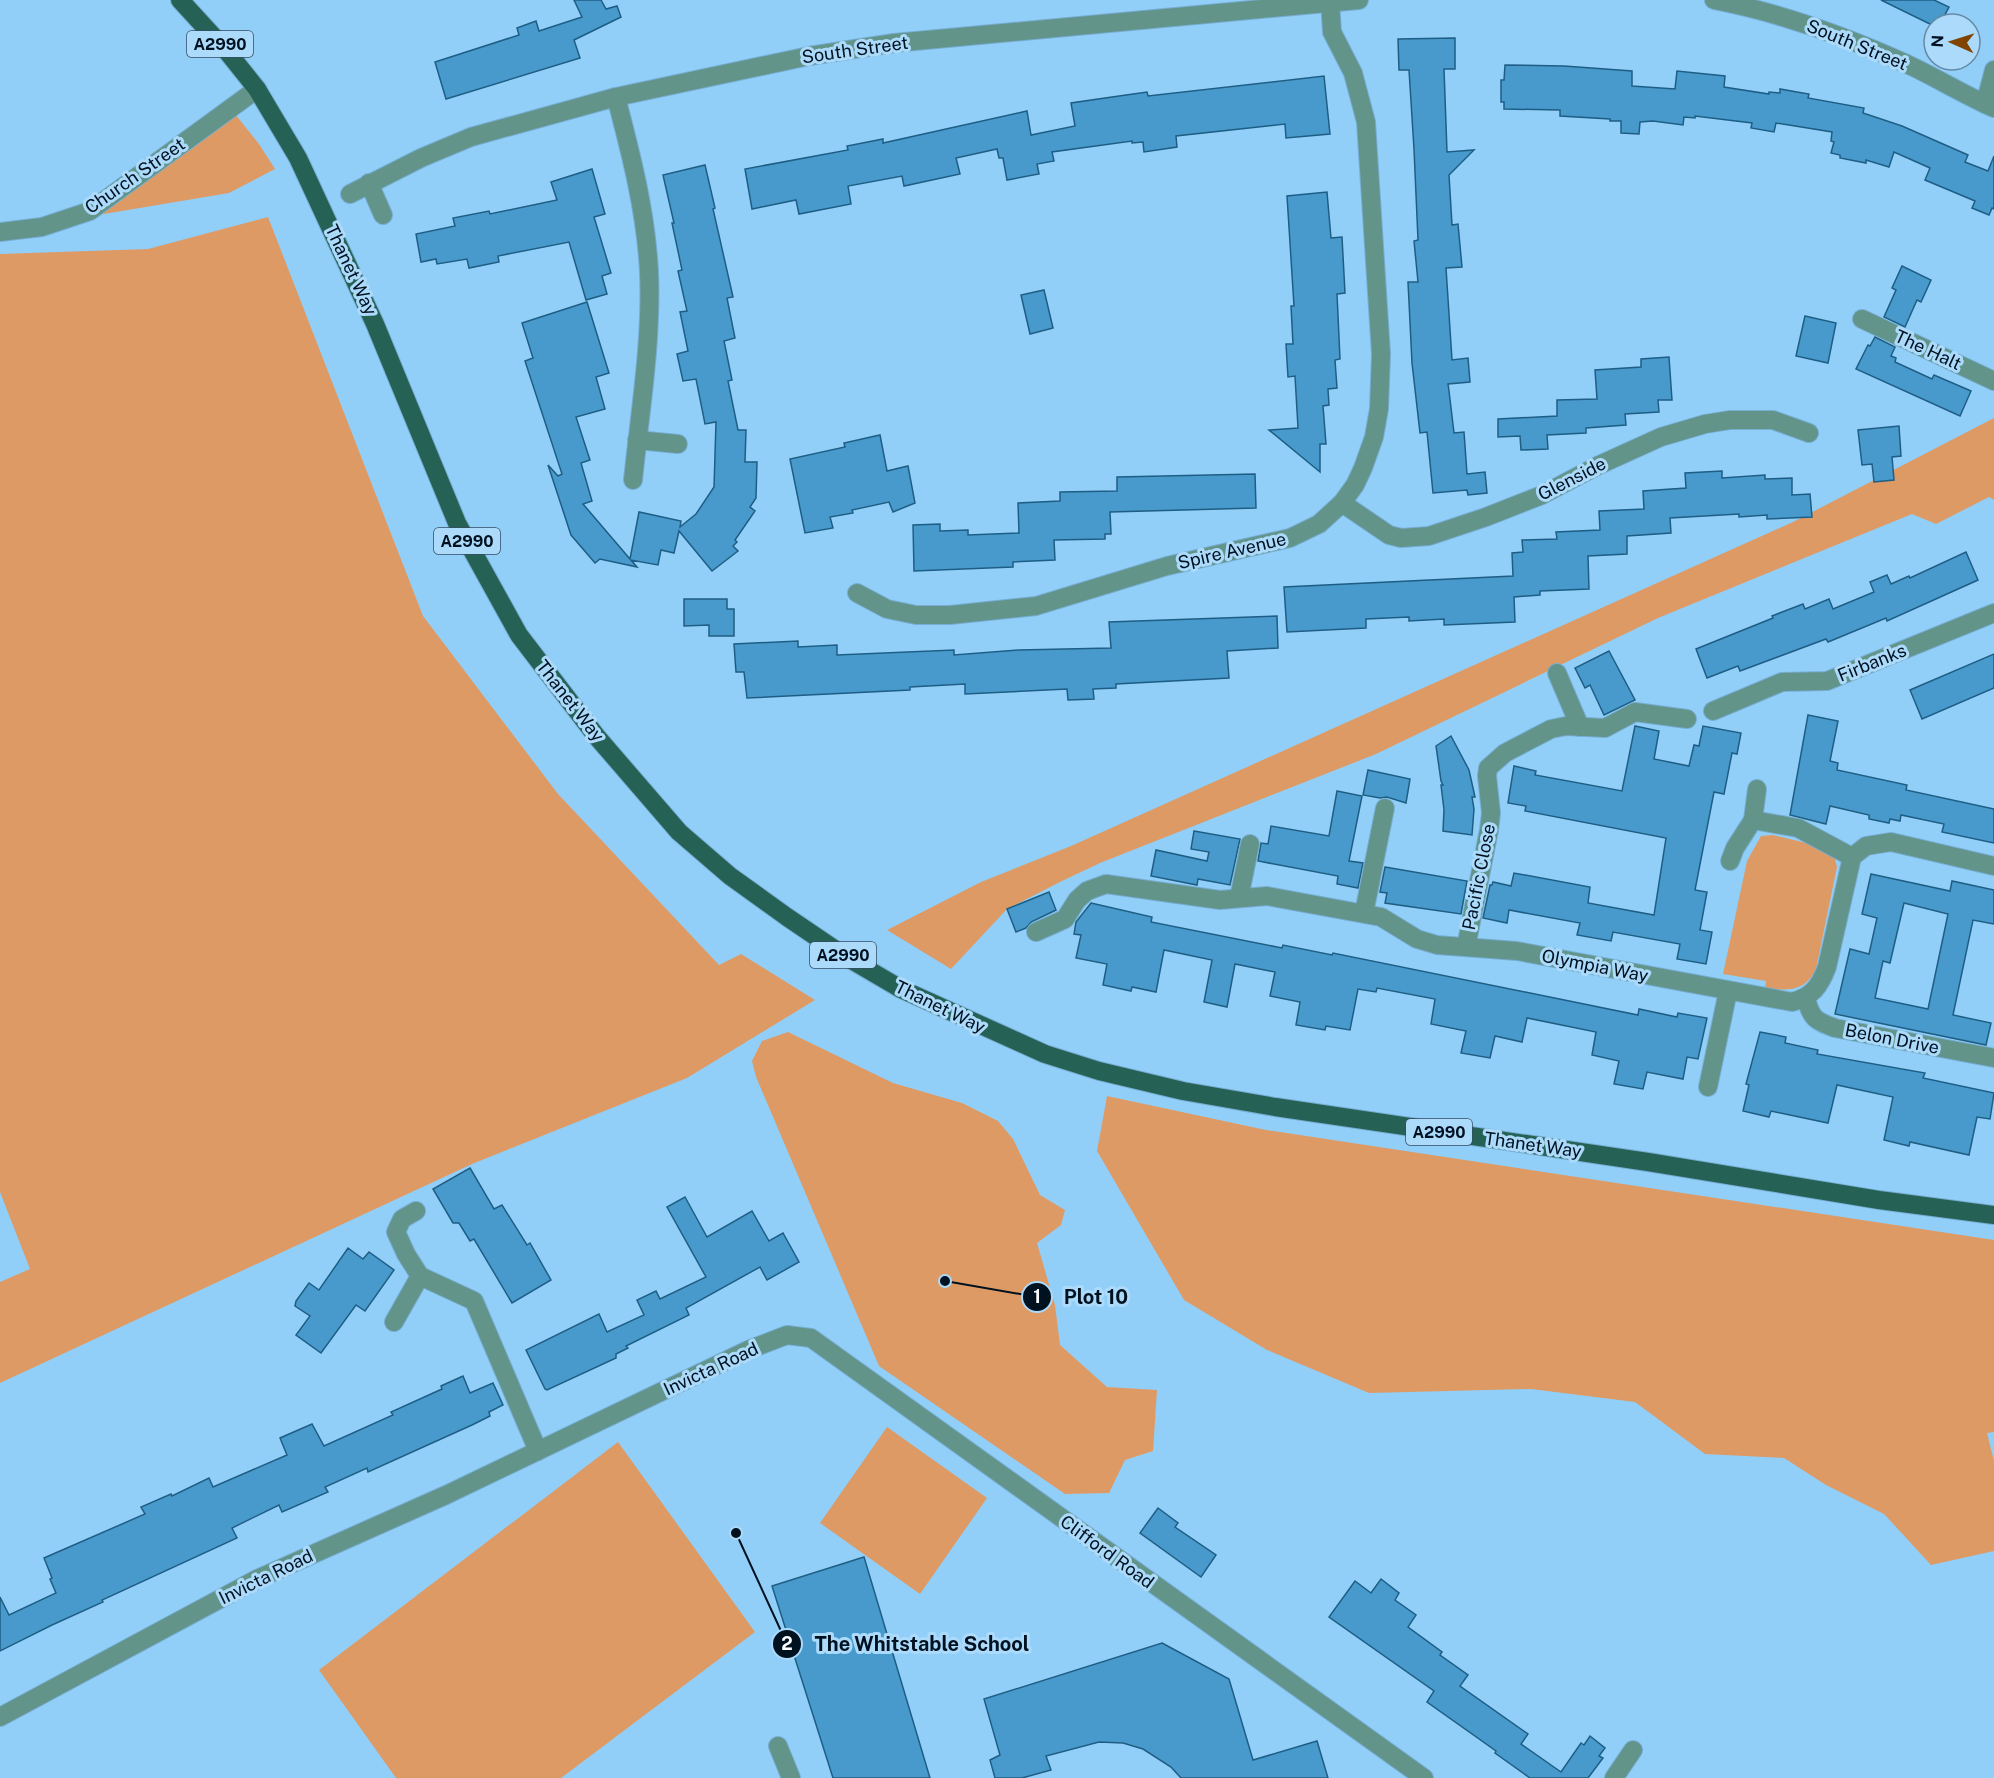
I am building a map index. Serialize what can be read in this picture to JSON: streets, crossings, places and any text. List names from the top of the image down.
{
  "streets": {
    "main road": ["A2990", "Thanet Way"],
    "street": [
      "South Street",
      "Church Street",
      "The Halt",
      "Glenside",
      "Spire Avenue",
      "Firbanks",
      "Pacific Close",
      "Olympia Way",
      "Belon Drive",
      "Invicta Road",
      "Clifford Road"
    ]
  },
  "crossings": [
    ["South Street", "Spire Avenue"],
    ["Church Street", "Thanet Way"],
    ["Glenside", "Spire Avenue"],
    ["Pacific Close", "Olympia Way"],
    ["Olympia Way", "Belon Drive"],
    ["Invicta Road", "Clifford Road"]
  ],
  "places": ["Plot 10", "The Whitstable School"],
  "north": "left"
}
